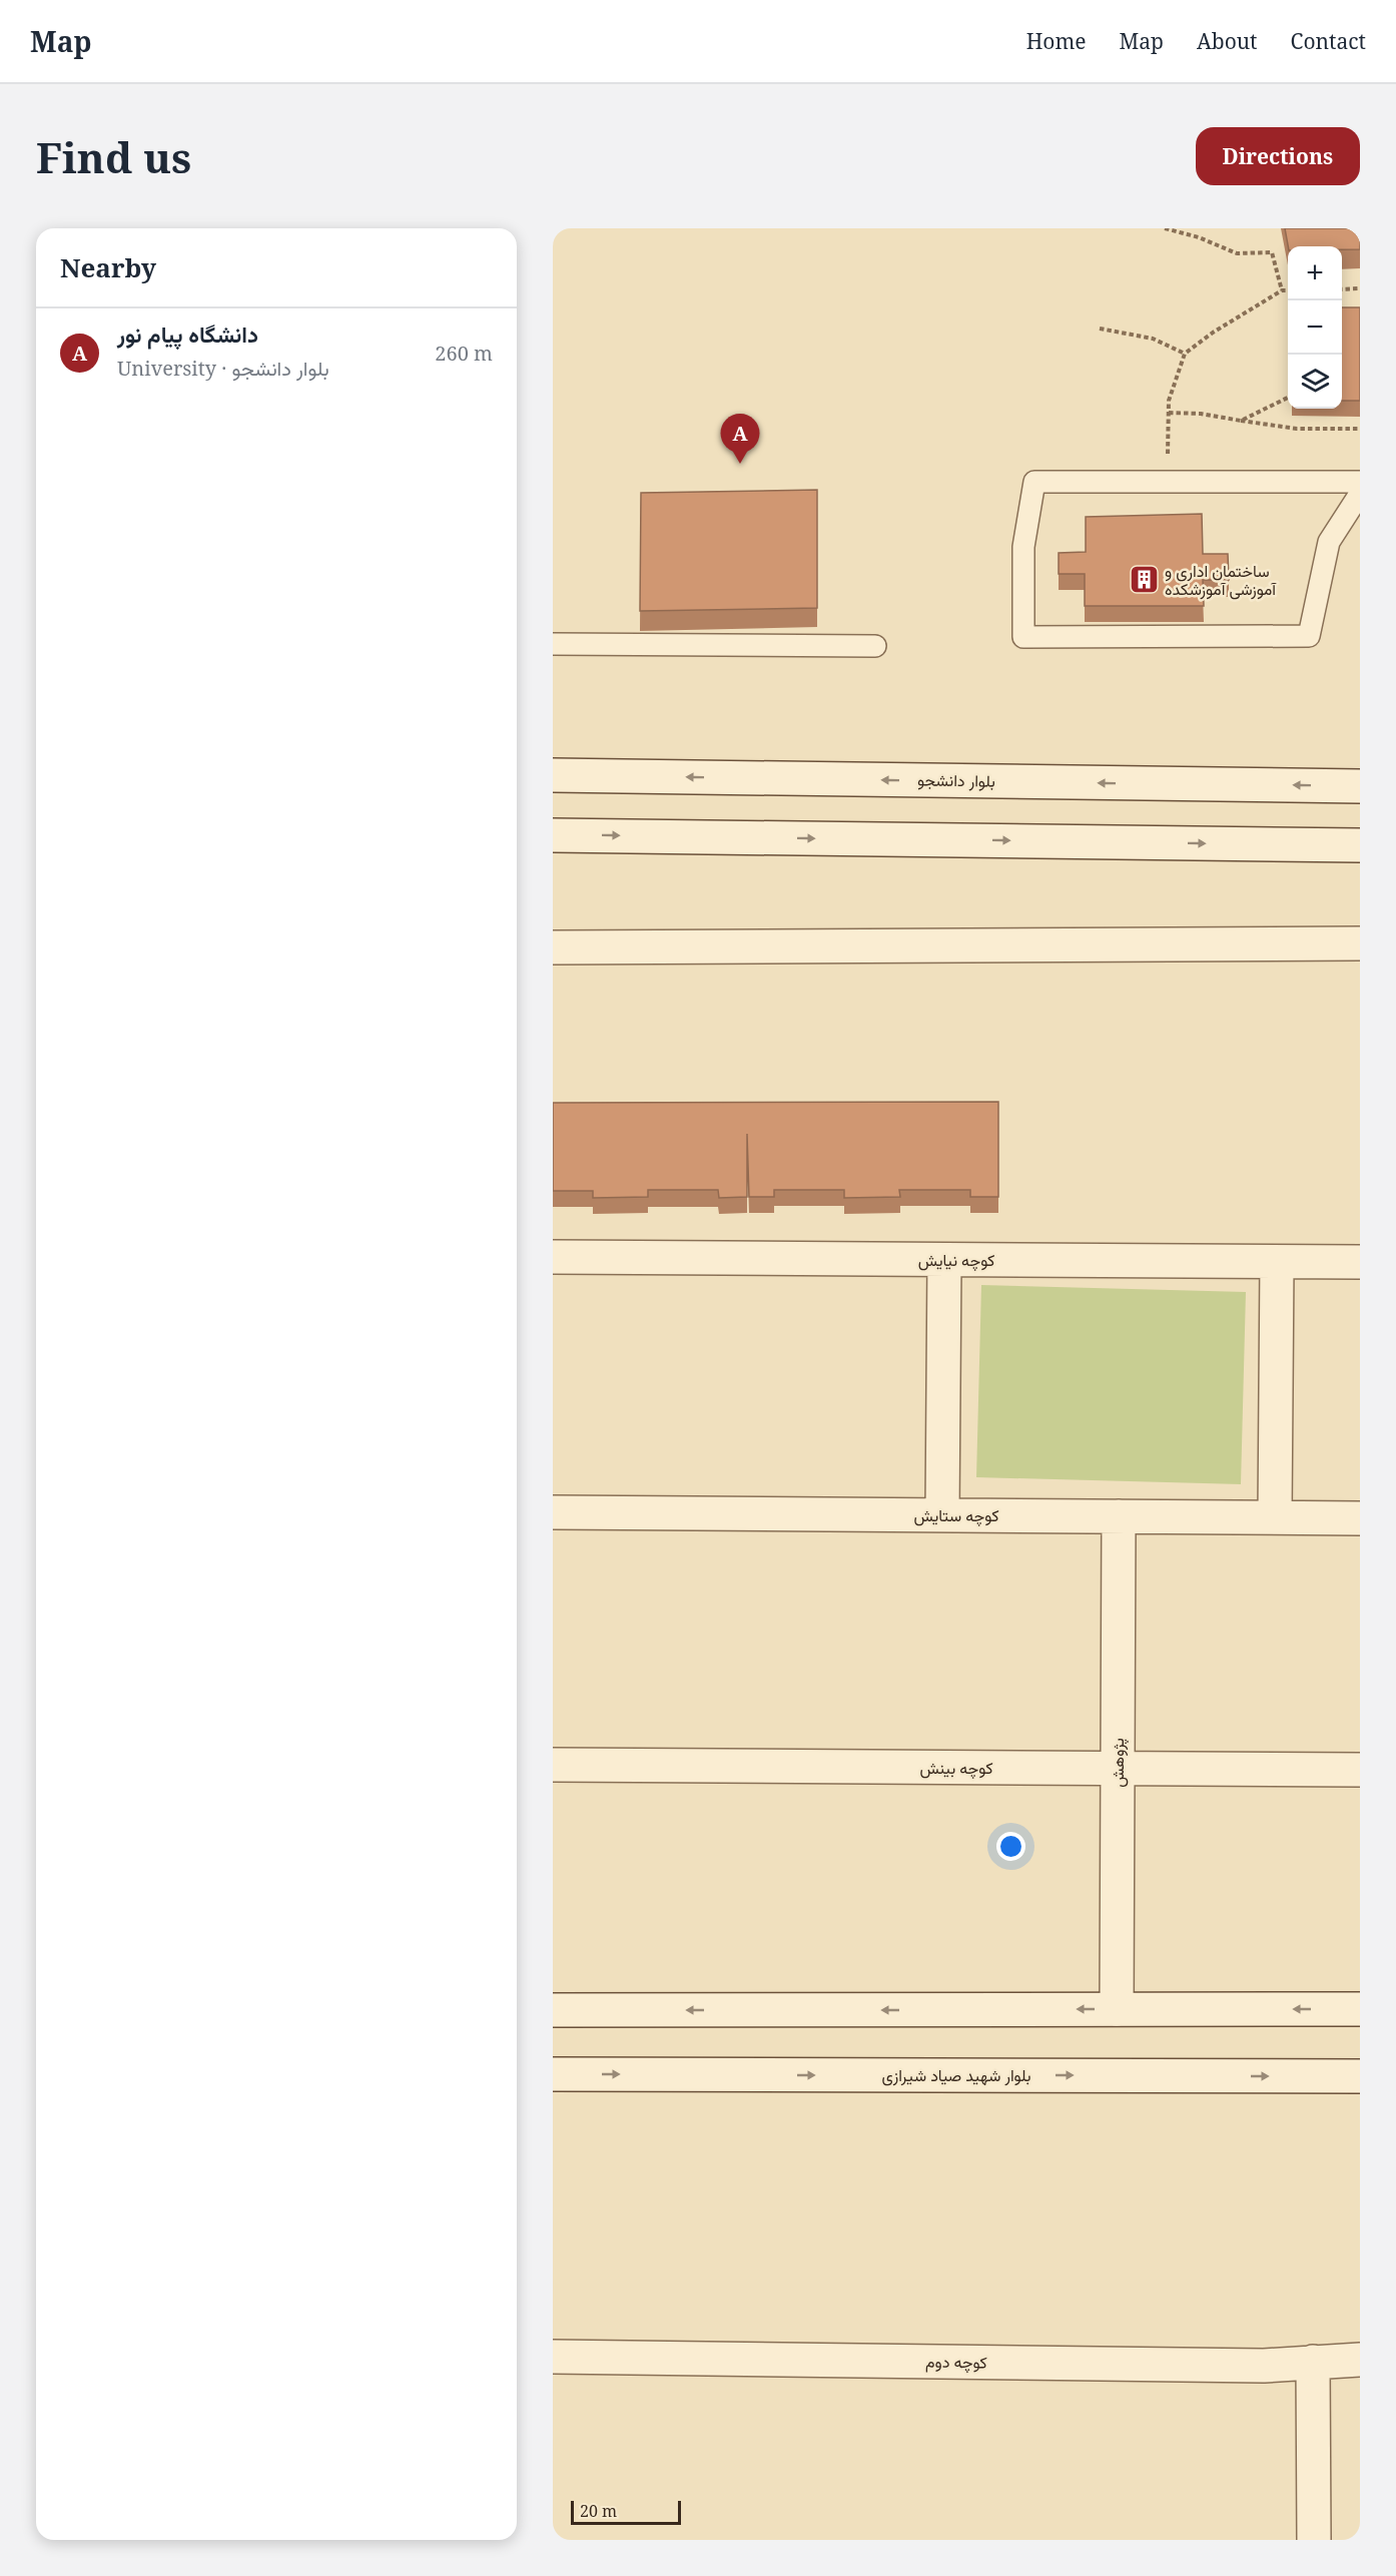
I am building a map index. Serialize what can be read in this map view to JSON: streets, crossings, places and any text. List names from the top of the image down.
{
  "streets": {
    "street": [
      "بلوار دانشجو",
      "كوچه نيايش",
      "کوچه ستایش",
      "پژوهش",
      "کوچه بینش",
      "بلوار شهید صیاد شیرازی",
      "کوچه دوم"
    ]
  },
  "crossings": [
    ["کوچه ستایش", "پژوهش"],
    ["پژوهش", "کوچه بینش"]
  ],
  "places": {
    "building": ["ساختمان اداری و آموزشی آموزشکده"]
  },
  "scale_bar": "20 m",
  "page": {
    "header": "Map",
    "nav": [
      "Home",
      "Map",
      "About",
      "Contact"
    ],
    "buttons": "Directions",
    "title": "Find us",
    "heading": "Nearby",
    "map_buttons": ["+", "−"],
    "list": [
      {
        "mark": "A",
        "name": "دانشگاه پیام نور",
        "note": "University · بلوار دانشجو",
        "value": "260 m"
      }
    ],
    "pins": "A",
    "scale": "20 m"
  }
}
